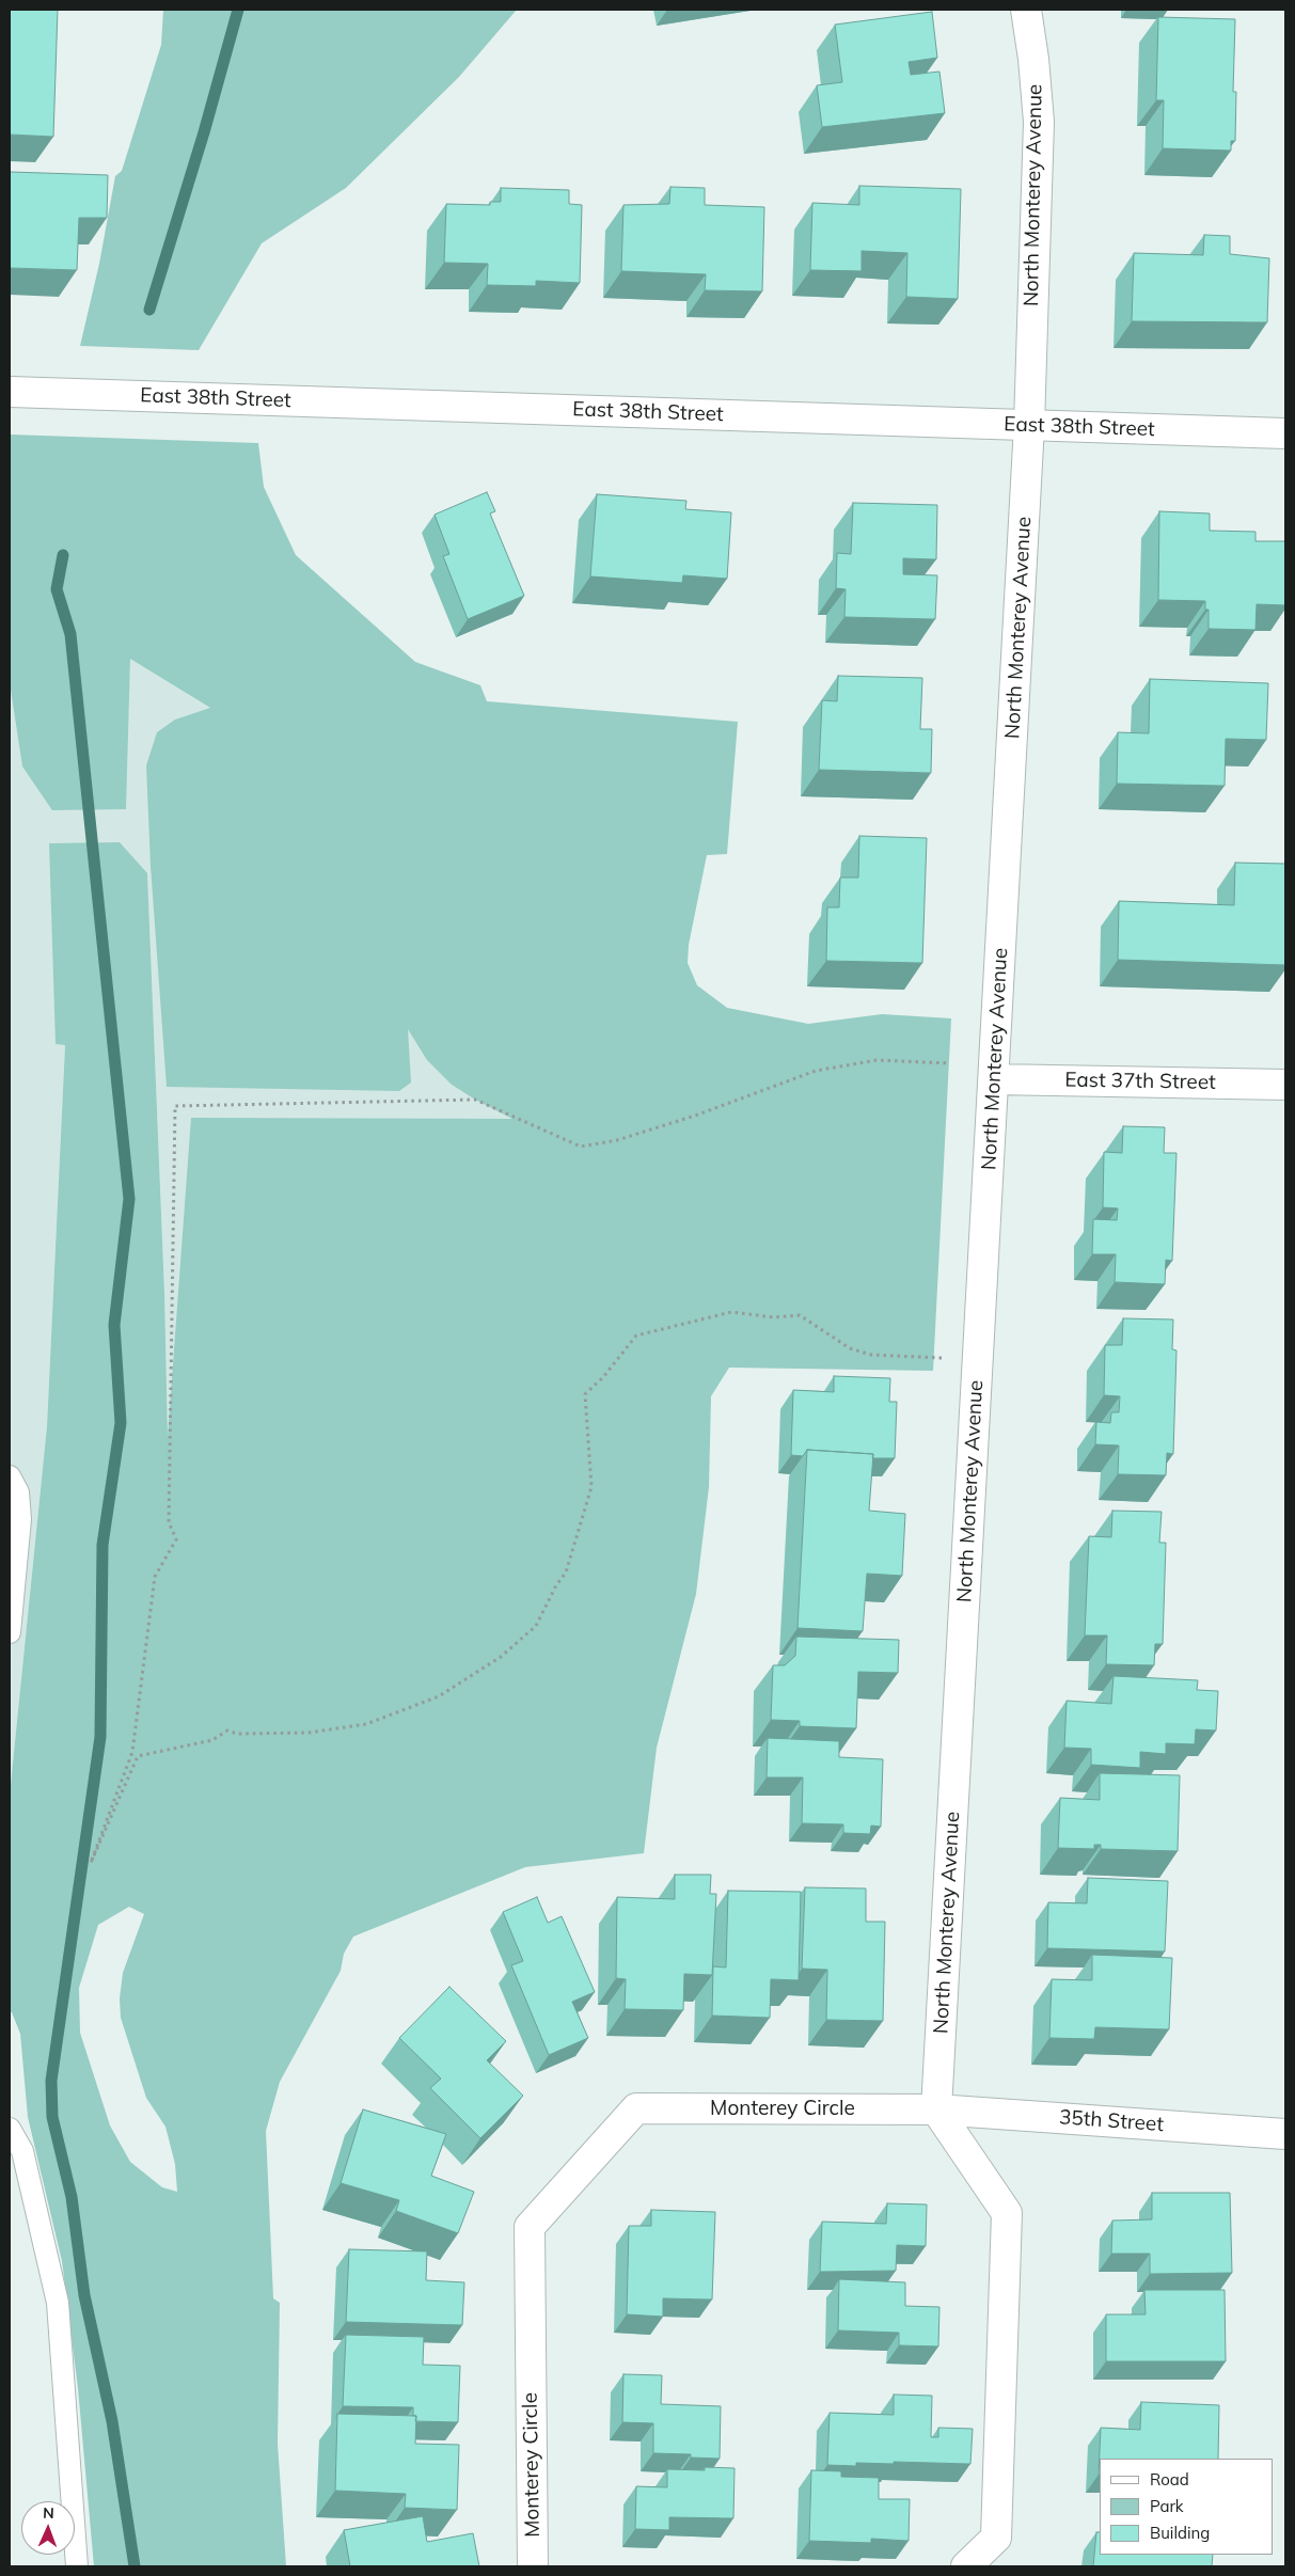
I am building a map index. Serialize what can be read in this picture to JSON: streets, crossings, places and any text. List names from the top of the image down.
{
  "streets": {
    "street": [
      "North Monterey Avenue",
      "East 38th Street",
      "East 37th Street",
      "Monterey Circle",
      "35th Street"
    ]
  },
  "crossings": [
    ["North Monterey Avenue", "East 38th Street"],
    ["North Monterey Avenue", "East 37th Street"],
    ["North Monterey Avenue", "Monterey Circle"],
    ["North Monterey Avenue", "35th Street"],
    ["Monterey Circle", "35th Street"]
  ],
  "legend": ["Road", "Park", "Building"],
  "north": "top"
}
